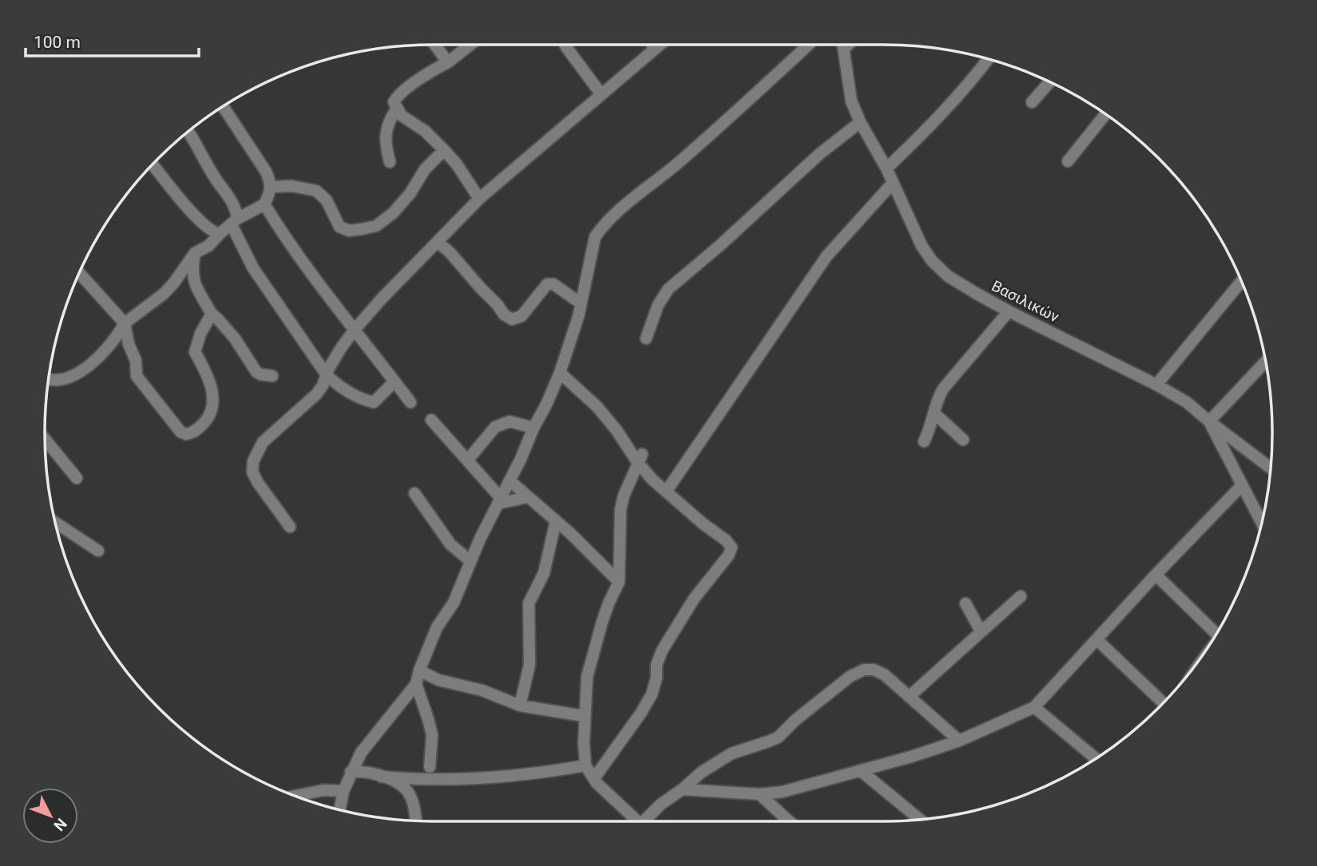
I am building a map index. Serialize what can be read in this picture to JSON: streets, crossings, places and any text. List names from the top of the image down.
{
  "streets": {
    "street": ["Βασιλικών"]
  },
  "scale_bar": "100 m",
  "north": "bottom right"
}
